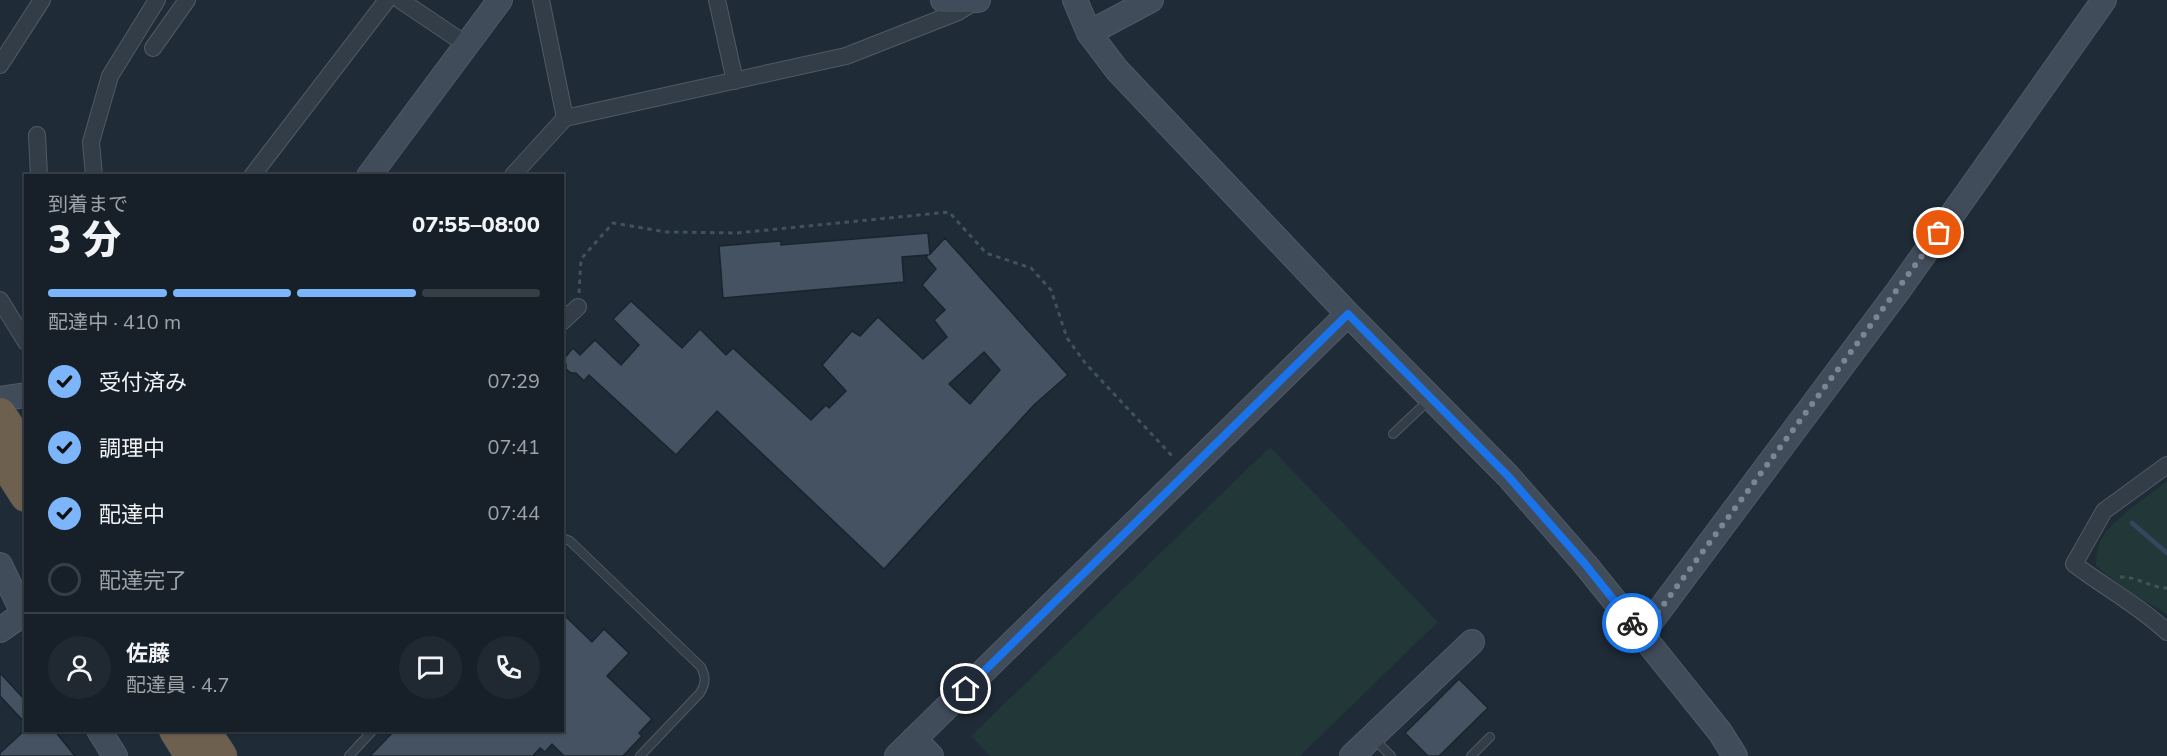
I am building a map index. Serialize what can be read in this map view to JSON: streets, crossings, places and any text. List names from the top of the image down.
{
  "page": {
    "heading": ["3 分", "到着まで", "07:55–08:00"],
    "panel": ["佐藤", "配達員 · 4.7"],
    "bar": "配達中 · 410 m",
    "list": [
      ["受付済み", "07:29"],
      ["調理中", "07:41"],
      ["配達中", "07:44"],
      "配達完了"
    ]
  }
}
